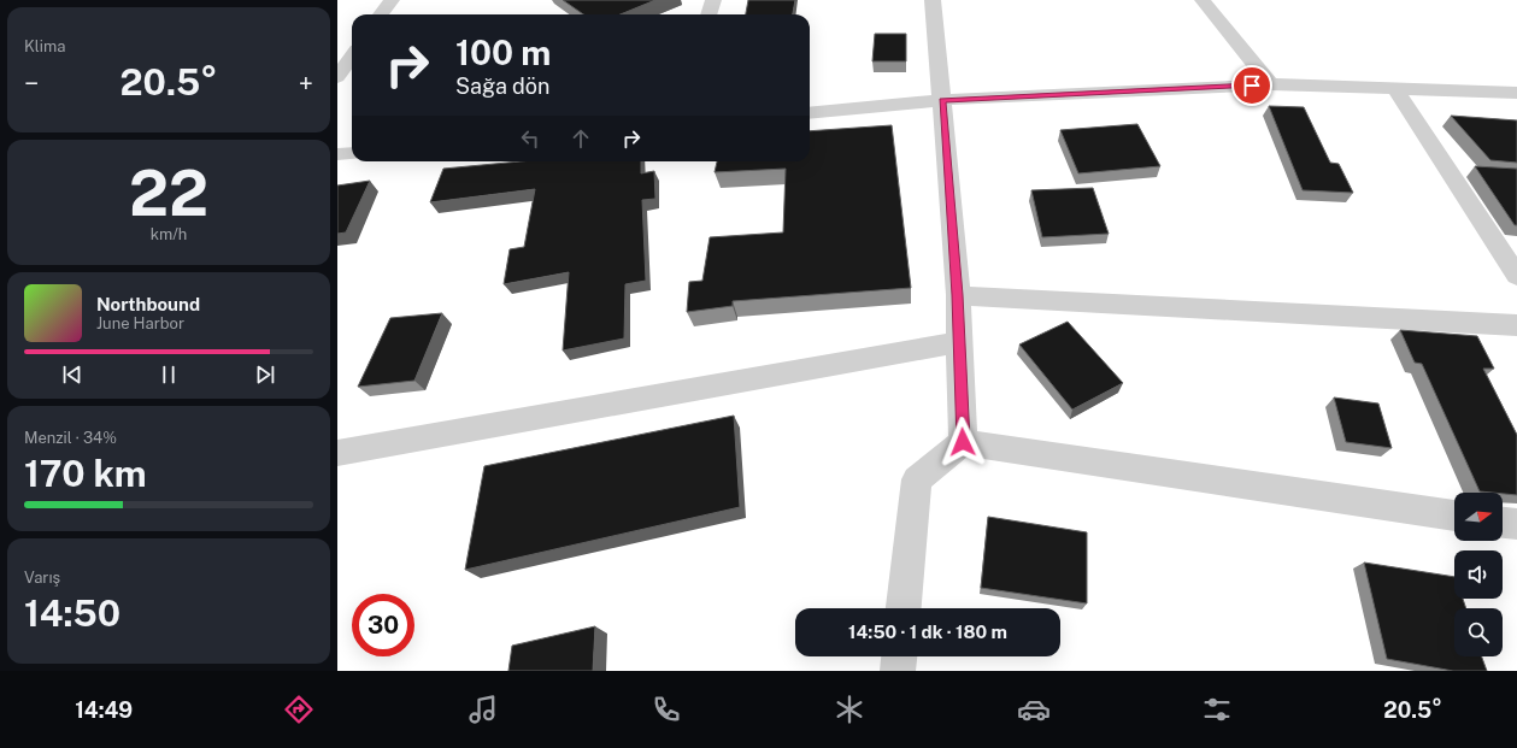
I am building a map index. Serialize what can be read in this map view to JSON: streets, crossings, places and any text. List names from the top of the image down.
{
  "north": "right",
  "page": {
    "tile": [
      "Klima",
      ["22", "km/h"],
      ["Menzil · 34%", "170 km"],
      ["Varış", "14:50"]
    ],
    "turn": ["100 m", "Sağa dön"],
    "heat": ["−", "20.5°", "+"],
    "song": ["Northbound", "June Harbor"],
    "limit": "30",
    "trip": "14:50 · 1 dk · 180 m",
    "tabs": ["14:49", "20.5°"]
  }
}
